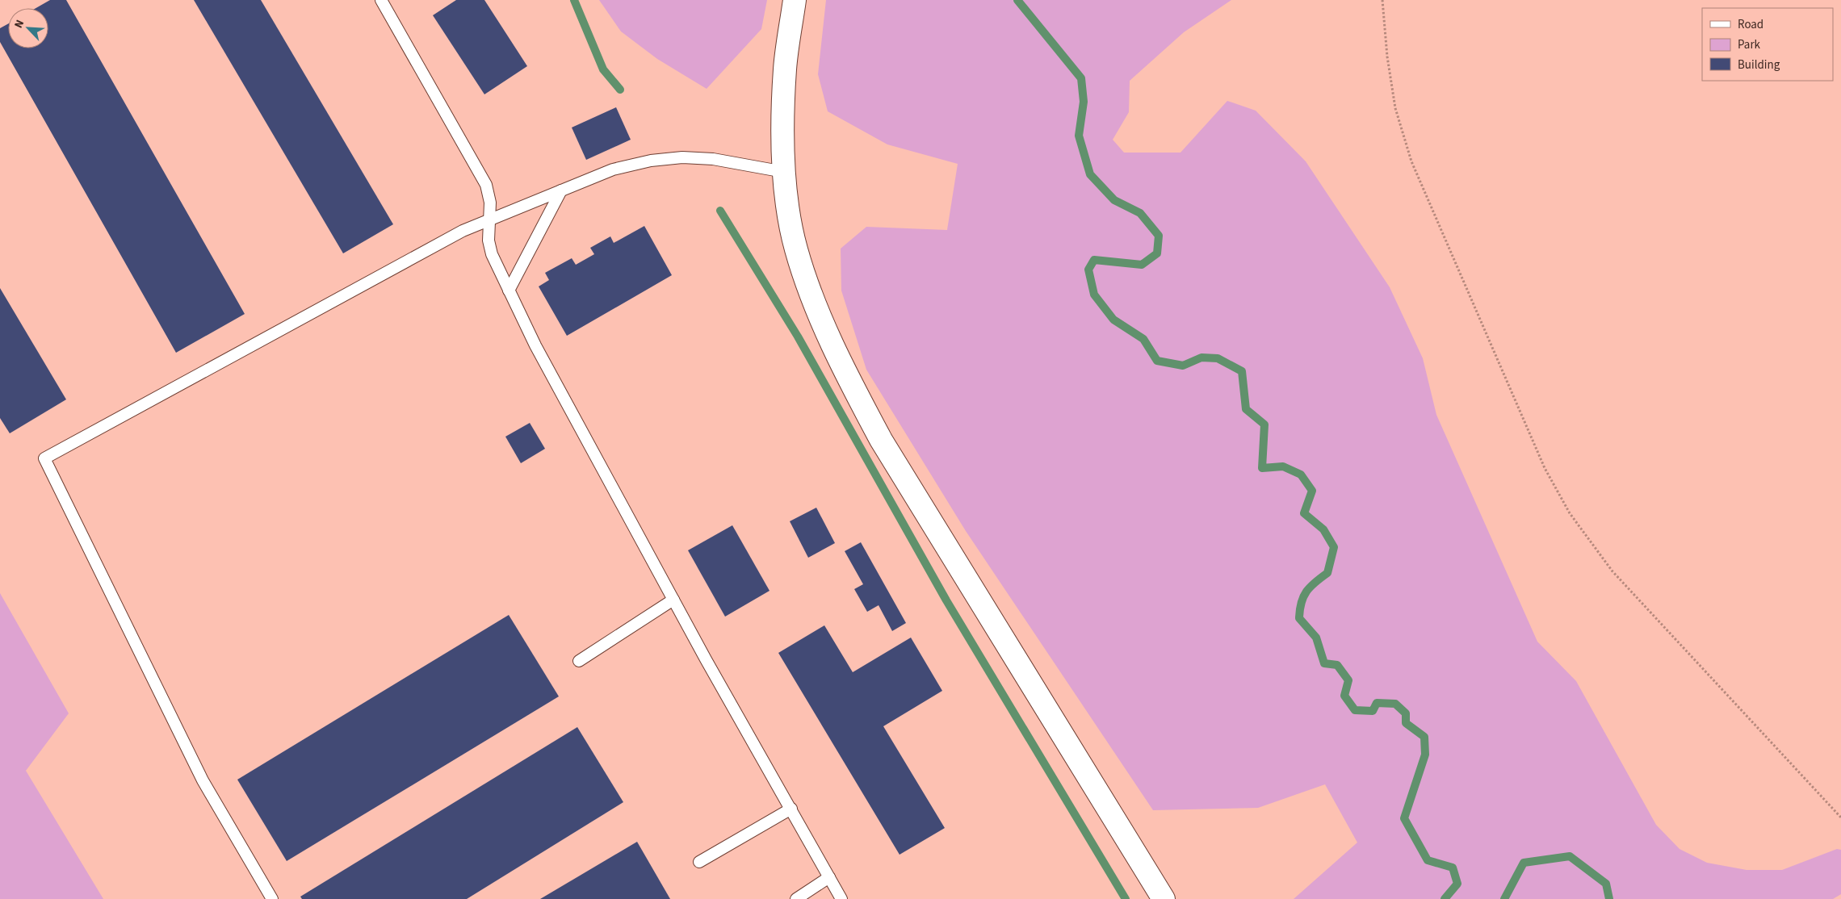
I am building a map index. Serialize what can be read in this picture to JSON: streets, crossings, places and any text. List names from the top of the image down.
{
  "legend": ["Road", "Park", "Building"],
  "north": "top left"
}
